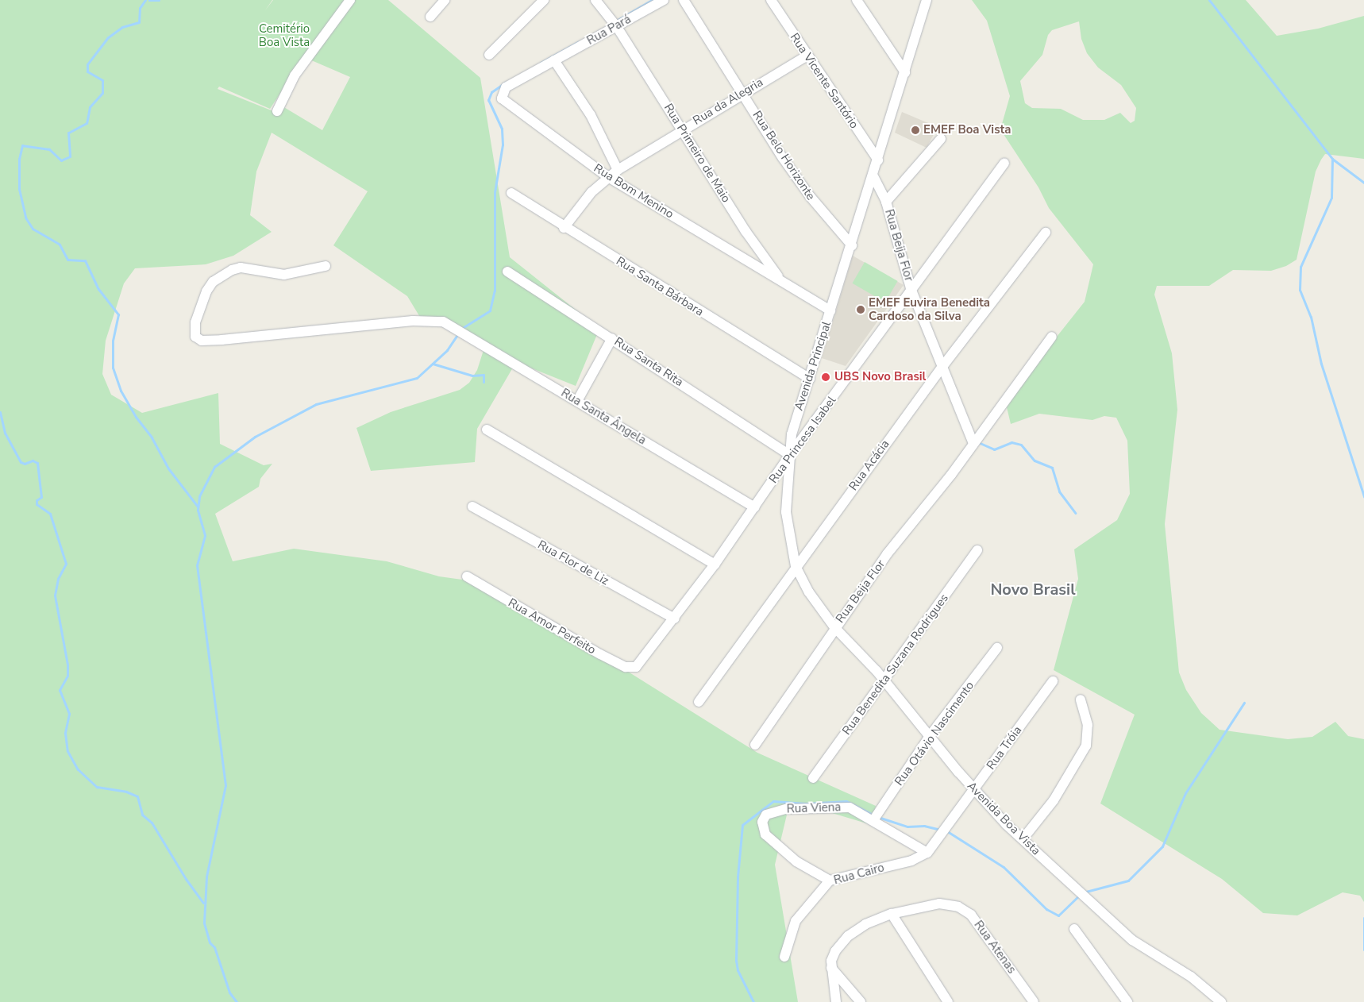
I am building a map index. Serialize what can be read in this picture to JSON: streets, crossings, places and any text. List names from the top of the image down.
{
  "streets": {
    "street": [
      "Rua Pará",
      "Rua Vicente Santório",
      "Rua da Alegria",
      "Rua Primeiro de Maio",
      "Rua Belo Horizonte",
      "Rua Bom Menino",
      "Rua Beija Flor",
      "Rua Santa Bárbara",
      "Rua Santa Rita",
      "Avenida Principal",
      "Rua Santa Ângela",
      "Rua Princesa Isabel",
      "Rua Acácia",
      "Rua Flor de Liz",
      "Rua Amor Perfeito",
      "Rua Benedita Suzana Rodrigues",
      "Rua Otávio Nascimento",
      "Rua Tróia",
      "Rua Viena",
      "Avenida Boa Vista",
      "Rua Cairo",
      "Rua Atenas"
    ]
  },
  "crossings": [
    ["Rua Pará", "Rua Primeiro de Maio"],
    ["Rua Pará", "Rua Bom Menino"],
    ["Rua Vicente Santório", "Rua da Alegria"],
    ["Rua Vicente Santório", "Avenida Principal"],
    ["Rua da Alegria", "Rua Primeiro de Maio"],
    ["Rua da Alegria", "Rua Belo Horizonte"],
    ["Rua da Alegria", "Rua Bom Menino"],
    ["Rua da Alegria", "Rua Santa Bárbara"],
    ["Rua Primeiro de Maio", "Rua Bom Menino"],
    ["Rua Belo Horizonte", "Avenida Principal"],
    ["Rua Bom Menino", "Avenida Principal"],
    ["Rua Beija Flor", "Rua Princesa Isabel"],
    ["Rua Beija Flor", "Rua Acácia"],
    ["Rua Beija Flor", "Avenida Boa Vista"],
    ["Rua Santa Bárbara", "Avenida Principal"],
    ["Rua Santa Rita", "Avenida Principal"],
    ["Rua Santa Rita", "Rua Princesa Isabel"],
    ["Avenida Principal", "Rua Princesa Isabel"],
    ["Avenida Principal", "Rua Acácia"],
    ["Avenida Principal", "Avenida Boa Vista"],
    ["Rua Santa Ângela", "Rua Princesa Isabel"],
    ["Rua Princesa Isabel", "Rua Flor de Liz"],
    ["Rua Princesa Isabel", "Rua Amor Perfeito"],
    ["Rua Benedita Suzana Rodrigues", "Avenida Boa Vista"],
    ["Rua Otávio Nascimento", "Rua Viena"],
    ["Rua Otávio Nascimento", "Avenida Boa Vista"],
    ["Rua Tróia", "Rua Viena"],
    ["Rua Tróia", "Avenida Boa Vista"],
    ["Rua Tróia", "Rua Cairo"],
    ["Rua Viena", "Rua Cairo"]
  ],
  "districts": ["Novo Brasil"],
  "parks": ["Cemitério Boa Vista"],
  "places": ["EMEF Boa Vista", "EMEF Euvira Benedita Cardoso da Silva", "UBS Novo Brasil"]
}
